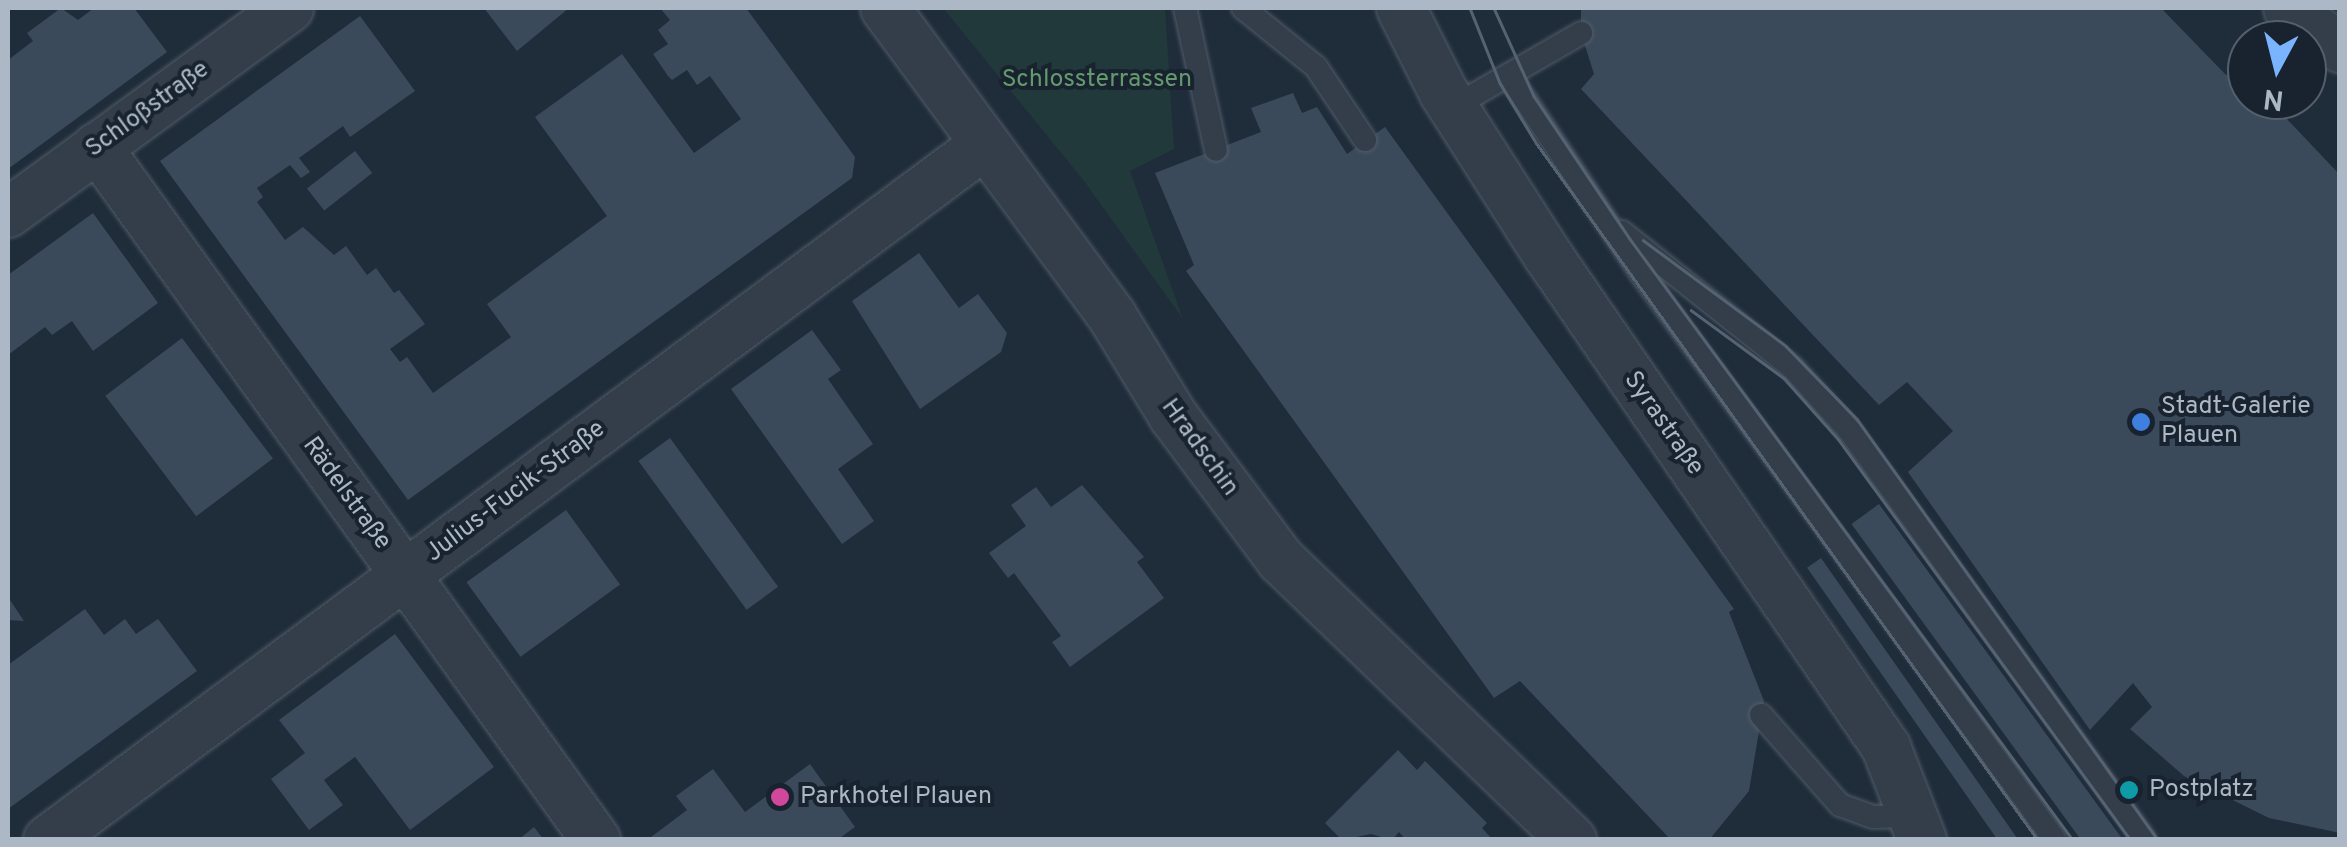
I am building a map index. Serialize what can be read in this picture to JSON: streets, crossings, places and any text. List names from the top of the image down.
{
  "streets": {
    "street": [
      "Schloßstraße",
      "Syrastraße",
      "Hradschin",
      "Julius-Fucik-Straße",
      "Rädelstraße"
    ]
  },
  "crossings": [
    ["Schloßstraße", "Rädelstraße"],
    ["Hradschin", "Julius-Fucik-Straße"],
    ["Julius-Fucik-Straße", "Rädelstraße"]
  ],
  "parks": ["Schlossterrassen"],
  "places": ["Stadt-Galerie Plauen", "Postplatz", "Parkhotel Plauen"],
  "north": "bottom"
}
